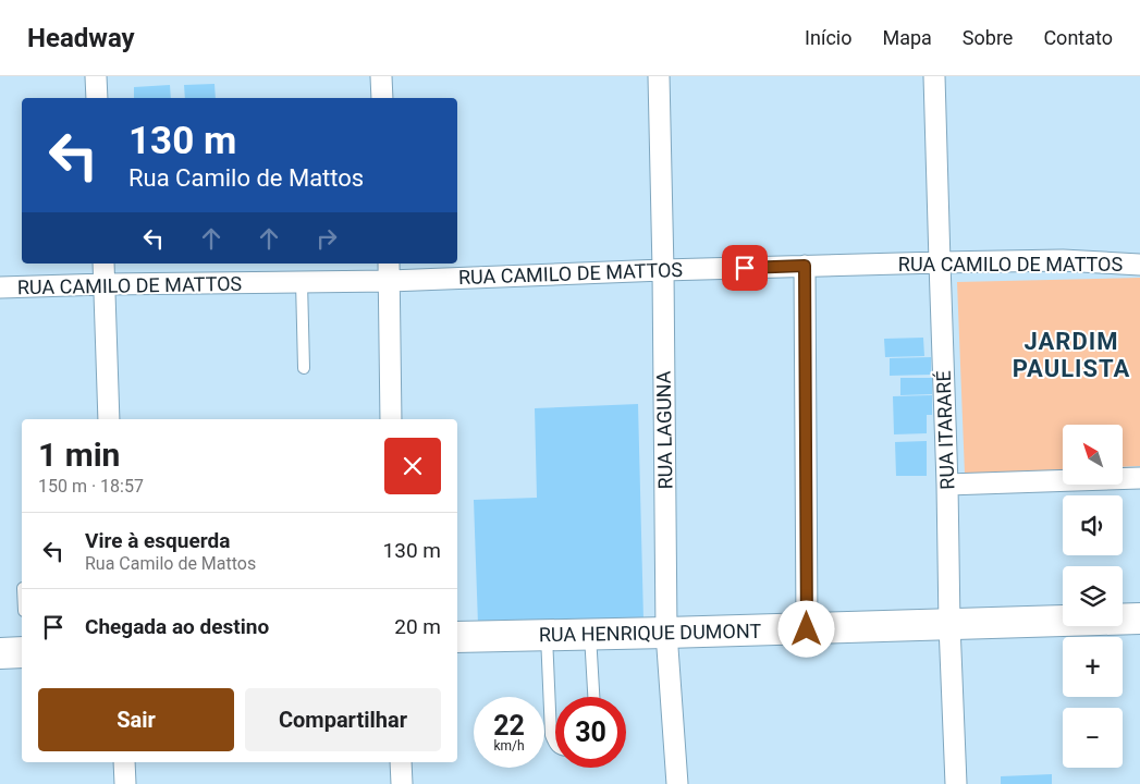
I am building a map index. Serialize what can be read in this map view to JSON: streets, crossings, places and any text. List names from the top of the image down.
{
  "streets": {
    "street": [
      "RUA CAMILO DE MATTOS",
      "RUA LAGUNA",
      "RUA ITARARÉ",
      "RUA HENRIQUE DUMONT"
    ]
  },
  "crossings": [
    ["RUA CAMILO DE MATTOS", "RUA LAGUNA"],
    ["RUA CAMILO DE MATTOS", "RUA ITARARÉ"],
    ["RUA LAGUNA", "RUA HENRIQUE DUMONT"],
    ["RUA ITARARÉ", "RUA HENRIQUE DUMONT"]
  ],
  "districts": ["JARDIM PAULISTA"],
  "north": "top left",
  "page": {
    "header": "Headway",
    "nav": [
      "Início",
      "Mapa",
      "Sobre",
      "Contato"
    ],
    "turn": ["130 m", "Rua Camilo de Mattos"],
    "heading": ["1 min", "150 m · 18:57"],
    "map_buttons": ["+", "−"],
    "list": [
      {
        "name": "Vire à esquerda",
        "note": "Rua Camilo de Mattos",
        "value": "130 m"
      },
      {
        "name": "Chegada ao destino",
        "value": "20 m"
      }
    ],
    "buttons": ["Sair", "Compartilhar"],
    "speed": "22 km/h",
    "limit": "30"
  }
}
